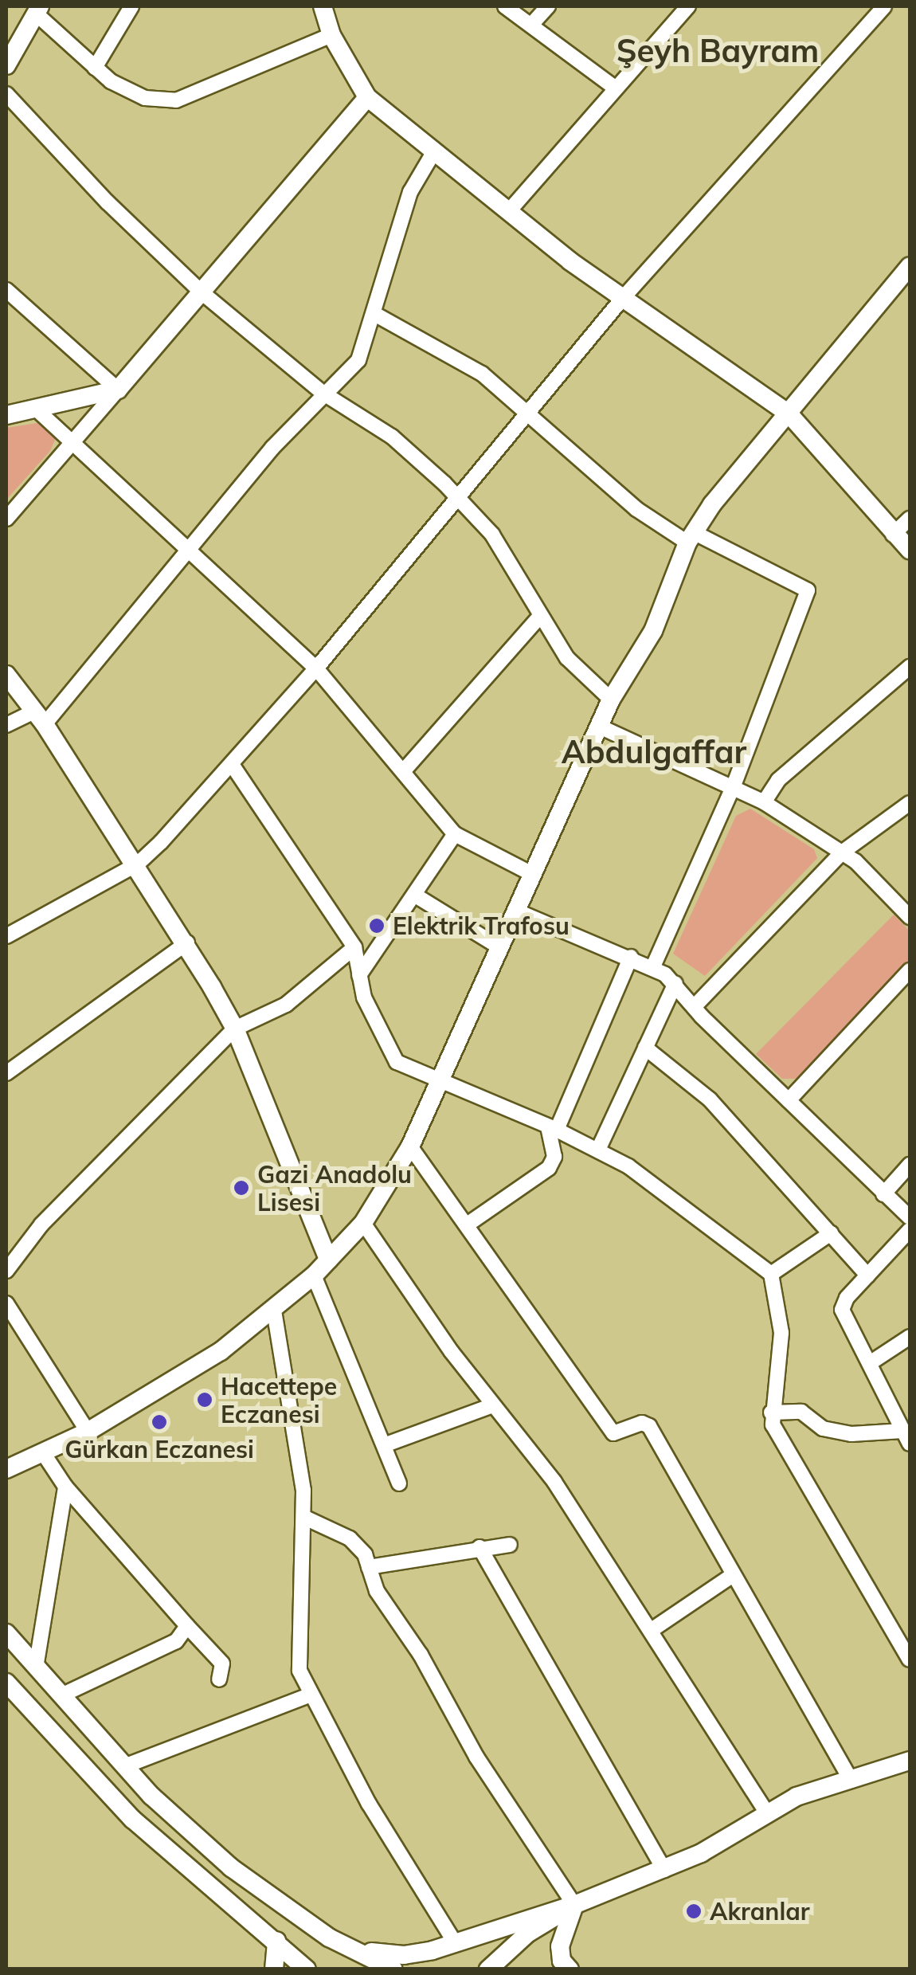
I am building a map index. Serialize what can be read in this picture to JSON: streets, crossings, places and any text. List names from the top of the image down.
{
  "districts": ["Şeyh Bayram", "Abdulgaffar"],
  "places": [
    "Elektrik Trafosu",
    "Gazi Anadolu Lisesi",
    "Hacettepe Eczanesi",
    "Gürkan Eczanesi",
    "Akranlar"
  ]
}
